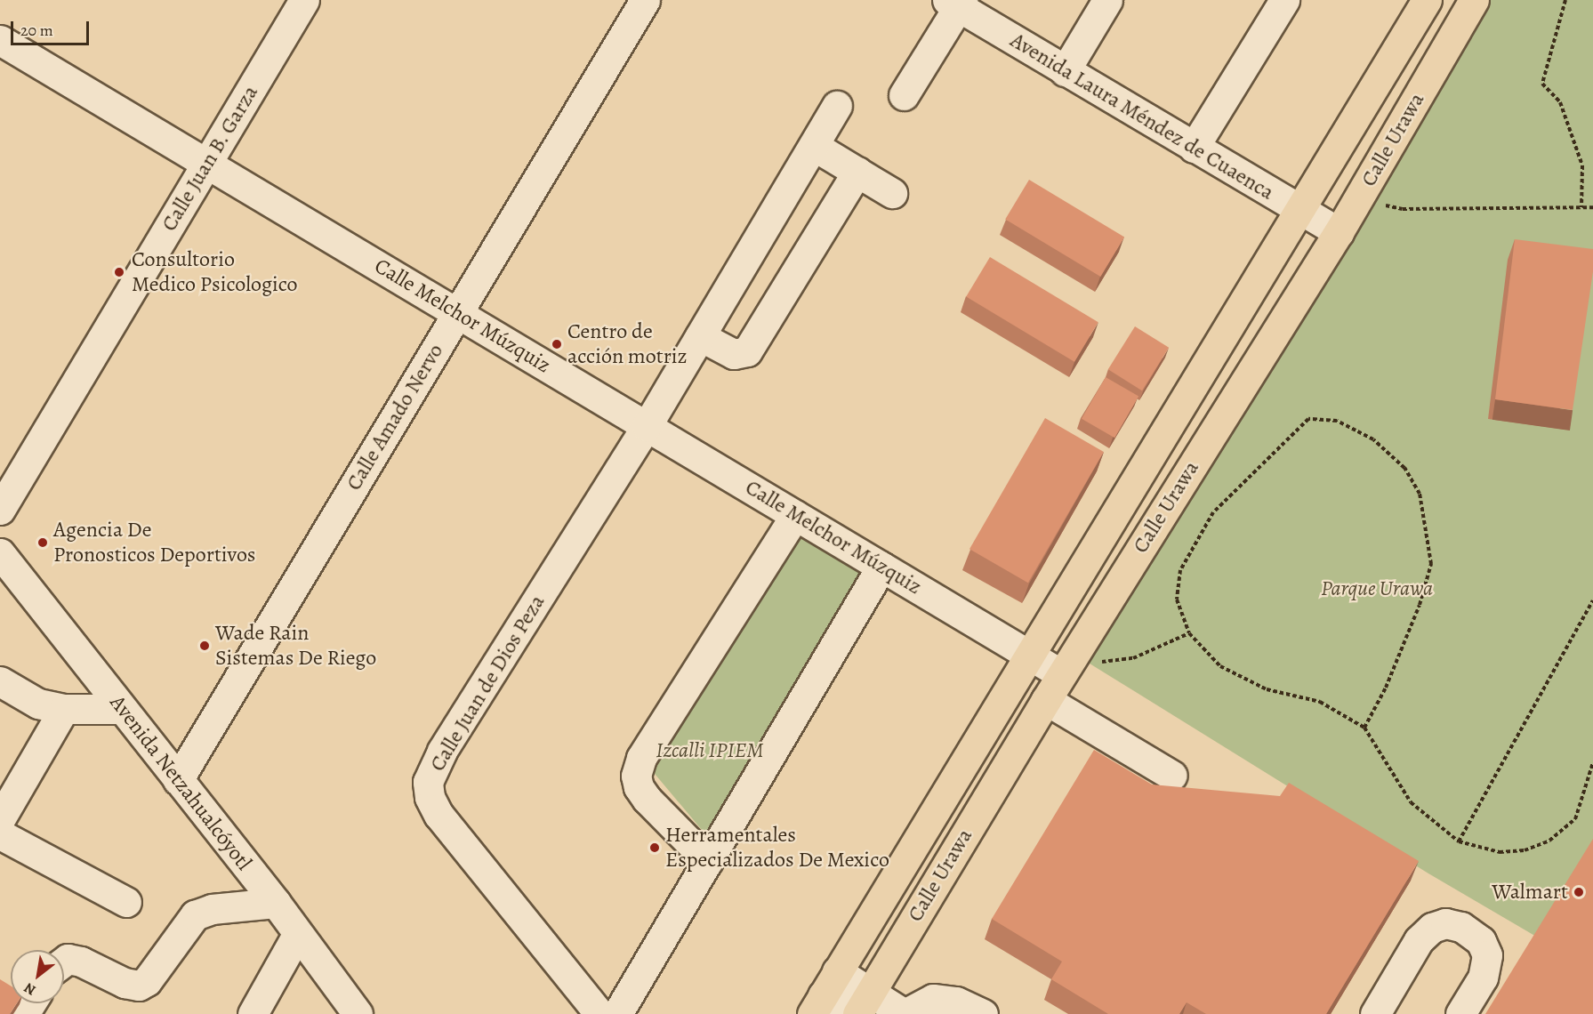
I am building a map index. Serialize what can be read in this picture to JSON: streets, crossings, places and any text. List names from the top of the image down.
{
  "streets": {
    "main road": ["Calle Urawa"],
    "street": [
      "Avenida Laura Méndez de Cuaenca",
      "Calle Juan B. Garza",
      "Calle Melchor Múzquiz",
      "Calle Amado Nervo",
      "Calle Juan de Dios Peza",
      "Avenida Netzahualcóyotl"
    ]
  },
  "crossings": [
    ["Avenida Laura Méndez de Cuaenca", "Calle Urawa"],
    ["Calle Urawa", "Calle Melchor Múzquiz"],
    ["Calle Juan B. Garza", "Calle Melchor Múzquiz"],
    ["Calle Melchor Múzquiz", "Calle Amado Nervo"],
    ["Calle Melchor Múzquiz", "Calle Juan de Dios Peza"],
    ["Calle Amado Nervo", "Avenida Netzahualcóyotl"]
  ],
  "parks": ["Parque Urawa", "Izcalli IPIEM"],
  "places": [
    "Consultorio Medico Psicologico",
    "Centro de acción motriz",
    "Agencia De Pronosticos Deportivos",
    "Wade Rain Sistemas De Riego",
    "Herramentales Especializados De Mexico",
    "Walmart"
  ],
  "scale_bar": "20 m",
  "north": "bottom left"
}
